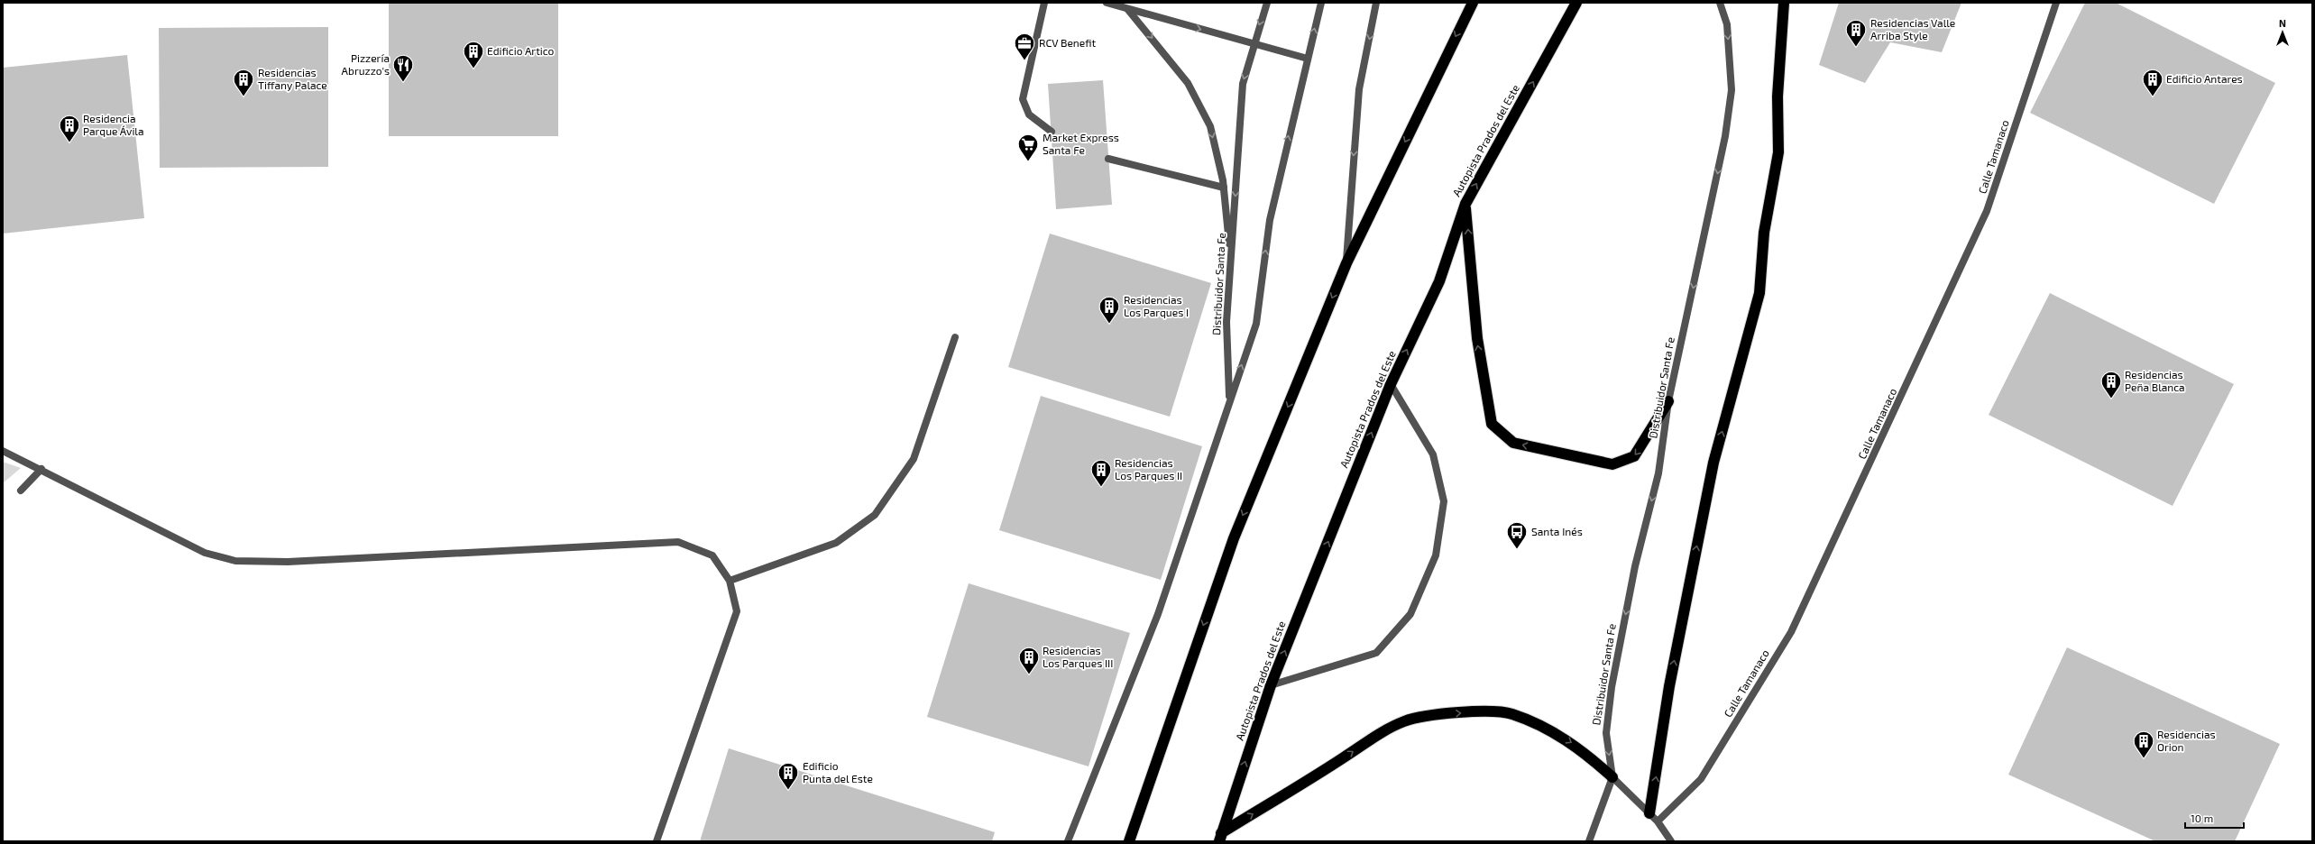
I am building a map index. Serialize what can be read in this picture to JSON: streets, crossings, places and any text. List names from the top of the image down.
{
  "streets": {
    "highway": ["Autopista Prados del Este"],
    "street": ["Calle Tamanaco", "Distribuidor Santa Fe"]
  },
  "places": {
    "building": [
      "Residencias Valle Arriba Style",
      "Edificio Artico",
      "Residencias Tiffany Palace",
      "Edificio Antares",
      "Residencia Parque Ávila",
      "Residencias Los Parques I",
      "Residencias Peña Blanca",
      "Residencias Los Parques II",
      "Residencias Los Parques III",
      "Residencias Orion",
      "Edificio Punta del Este"
    ],
    "office": ["RCV Benefit"],
    "restaurant": ["Pizzería Abruzzo's"],
    "supermarket": ["Market Express Santa Fe"],
    "bus stop": ["Santa Inés"]
  },
  "scale_bar": "10 m",
  "north": "top"
}
